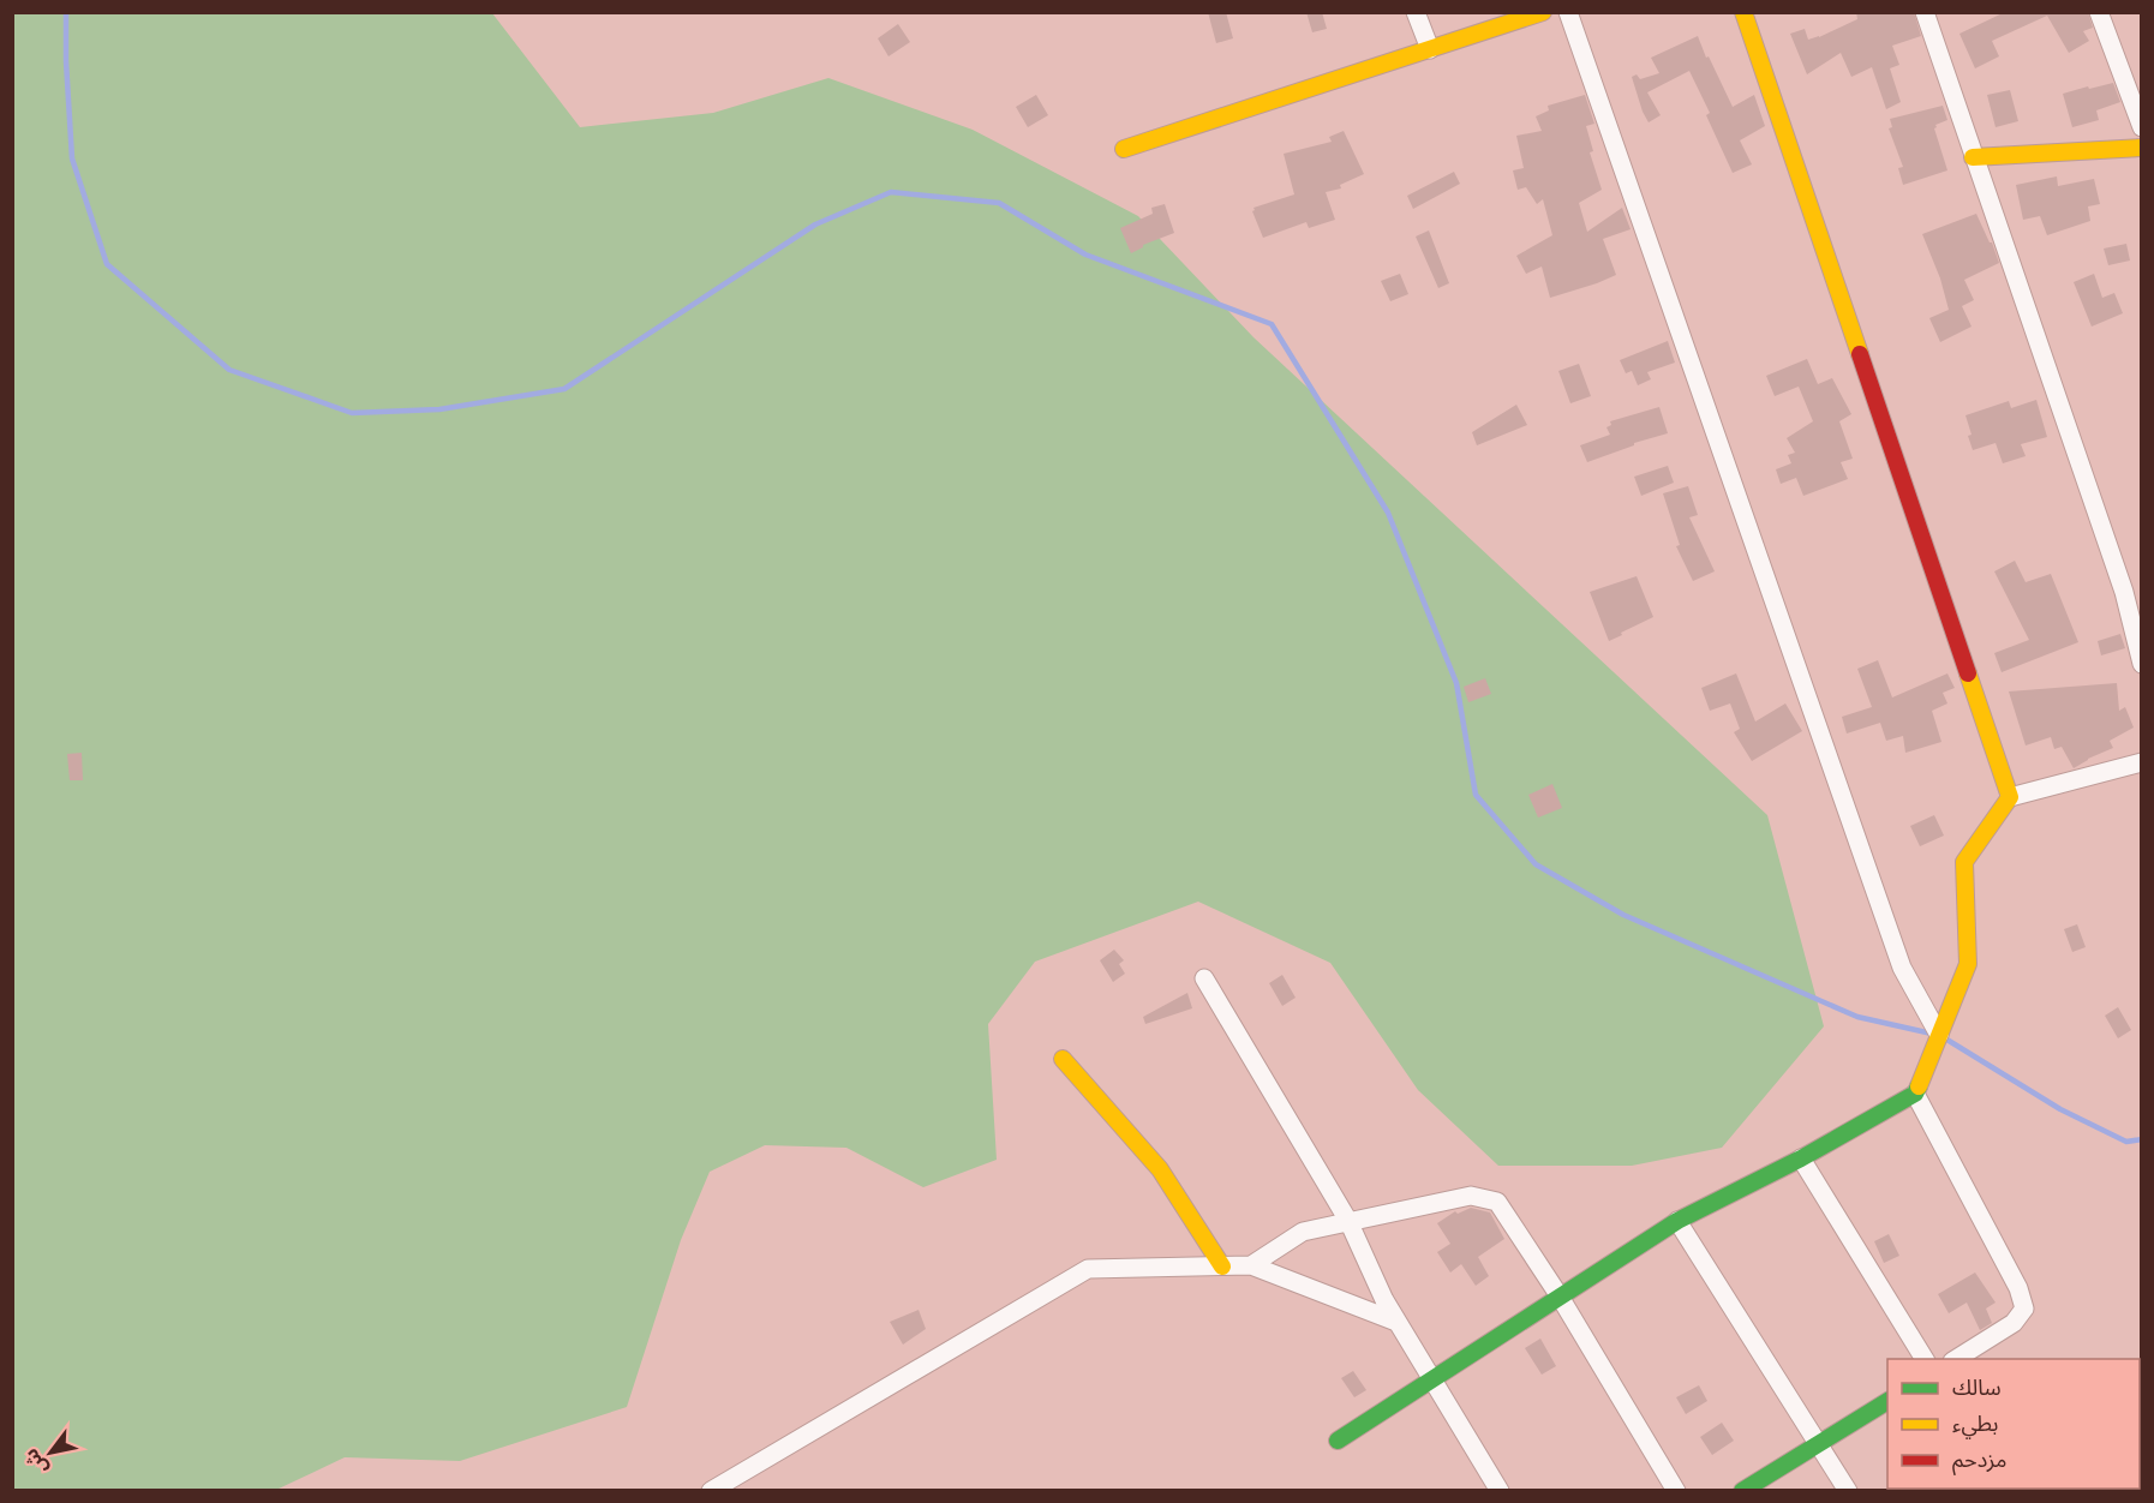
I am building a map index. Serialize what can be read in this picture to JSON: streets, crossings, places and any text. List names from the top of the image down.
{
  "legend": ["سالك", "بطيء", "مزدحم"],
  "north": "bottom left"
}
